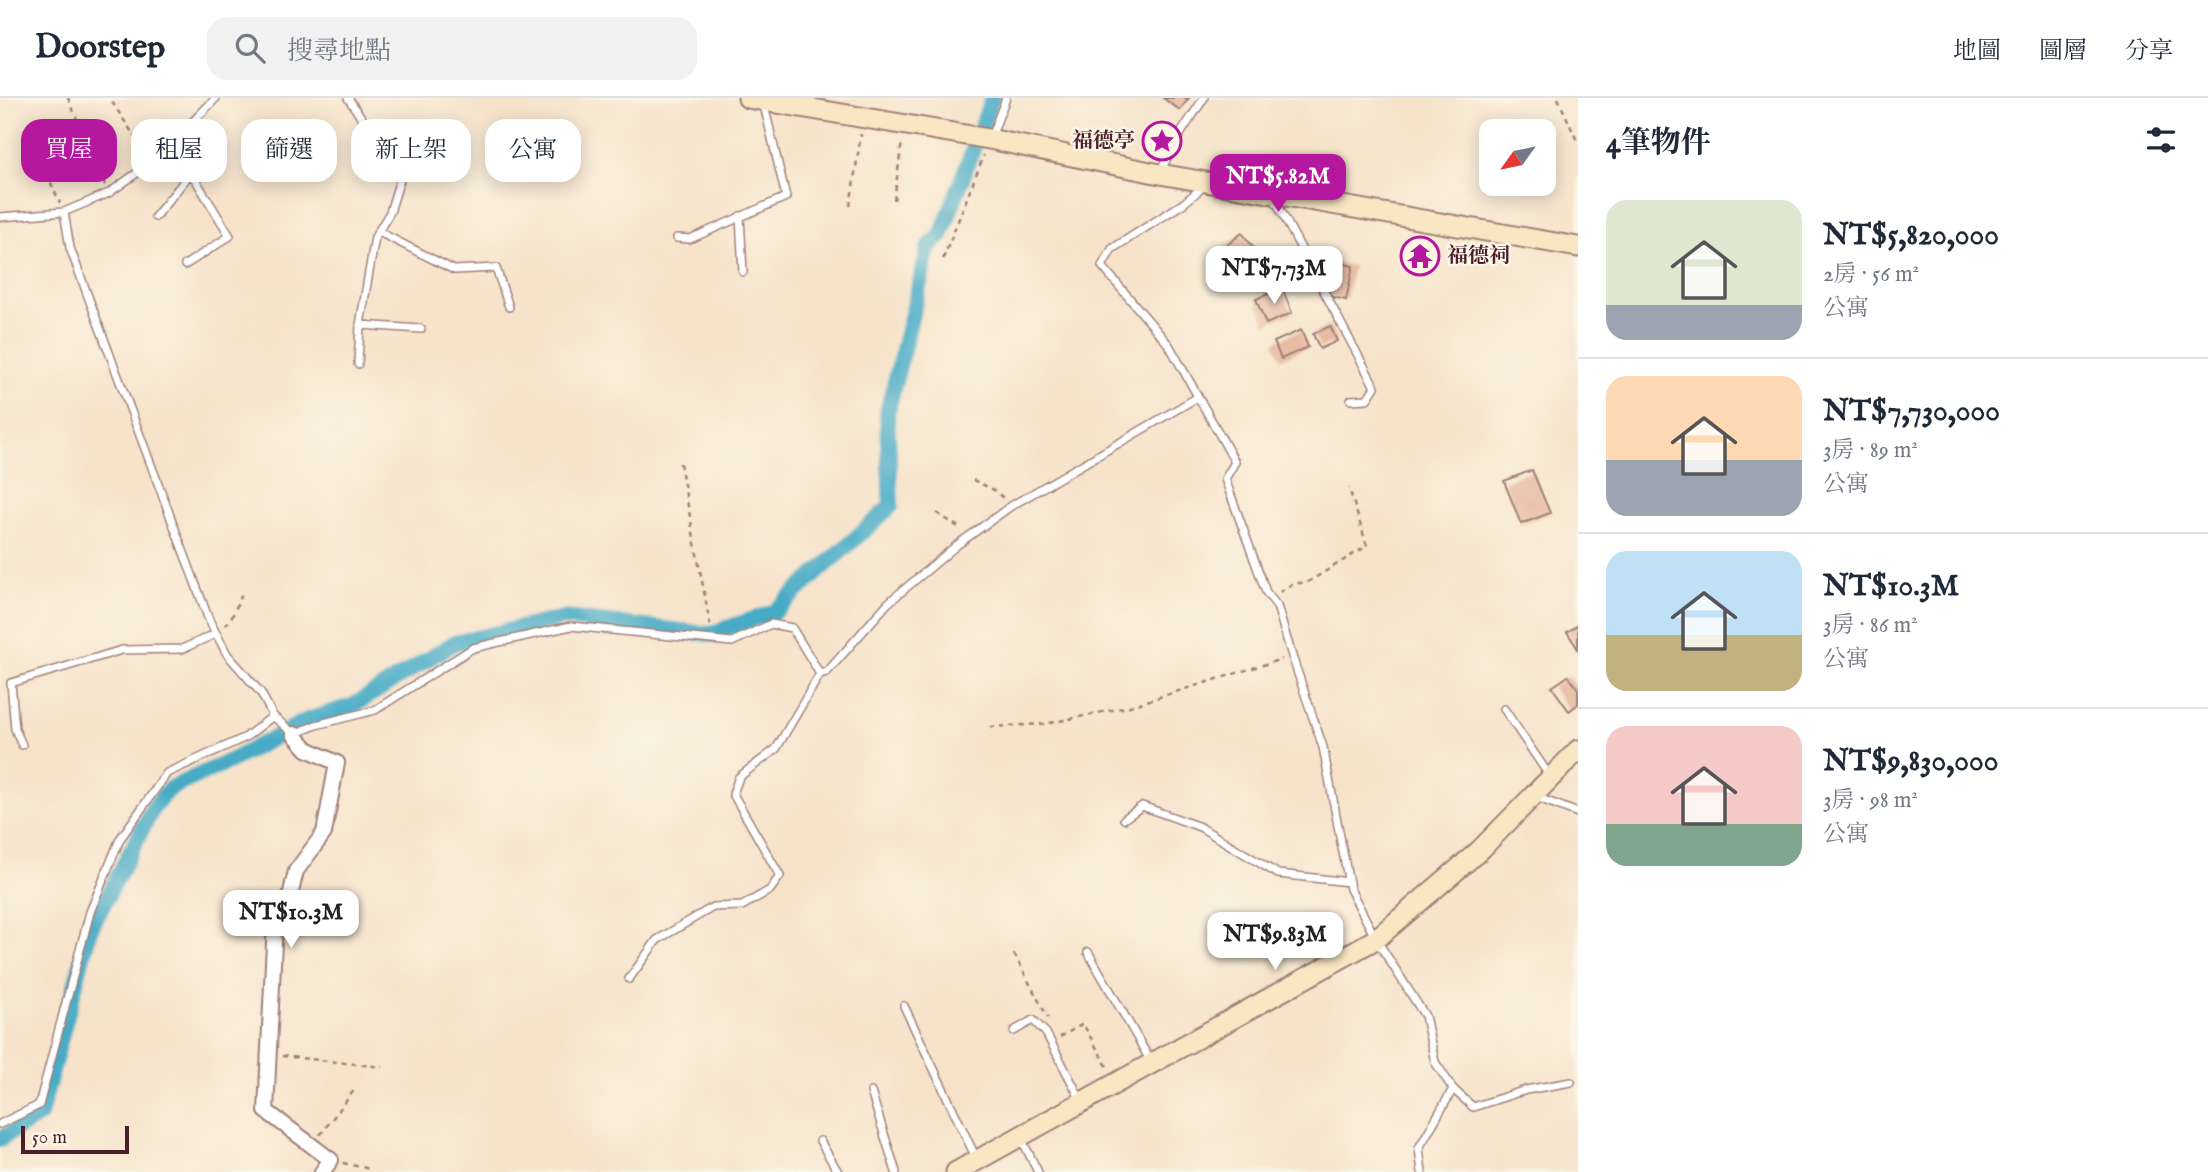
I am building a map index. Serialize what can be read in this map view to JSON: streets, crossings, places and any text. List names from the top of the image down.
{
  "places": {
    "place": ["福德亭"],
    "temple": ["福德祠"]
  },
  "scale_bar": "50 m",
  "north": "bottom left",
  "page": {
    "header": "Doorstep",
    "search": "搜尋地點",
    "nav": ["地圖", "圖層", "分享"],
    "heading": "4筆物件",
    "chip": [
      "買屋",
      "租屋",
      "篩選",
      "新上架",
      "公寓"
    ],
    "price": [
      "NT$5.82M",
      "NT$7.73M",
      "NT$10.3M",
      "NT$9.83M"
    ],
    "list": [
      {
        "name": "NT$5,820,000",
        "note": "2房 · 56 m² · 公寓"
      },
      {
        "name": "NT$7,730,000",
        "note": "3房 · 89 m² · 公寓"
      },
      {
        "name": "NT$10.3M",
        "note": "3房 · 86 m² · 公寓"
      },
      {
        "name": "NT$9,830,000",
        "note": "3房 · 98 m² · 公寓"
      }
    ],
    "scale": "50 m"
  }
}
